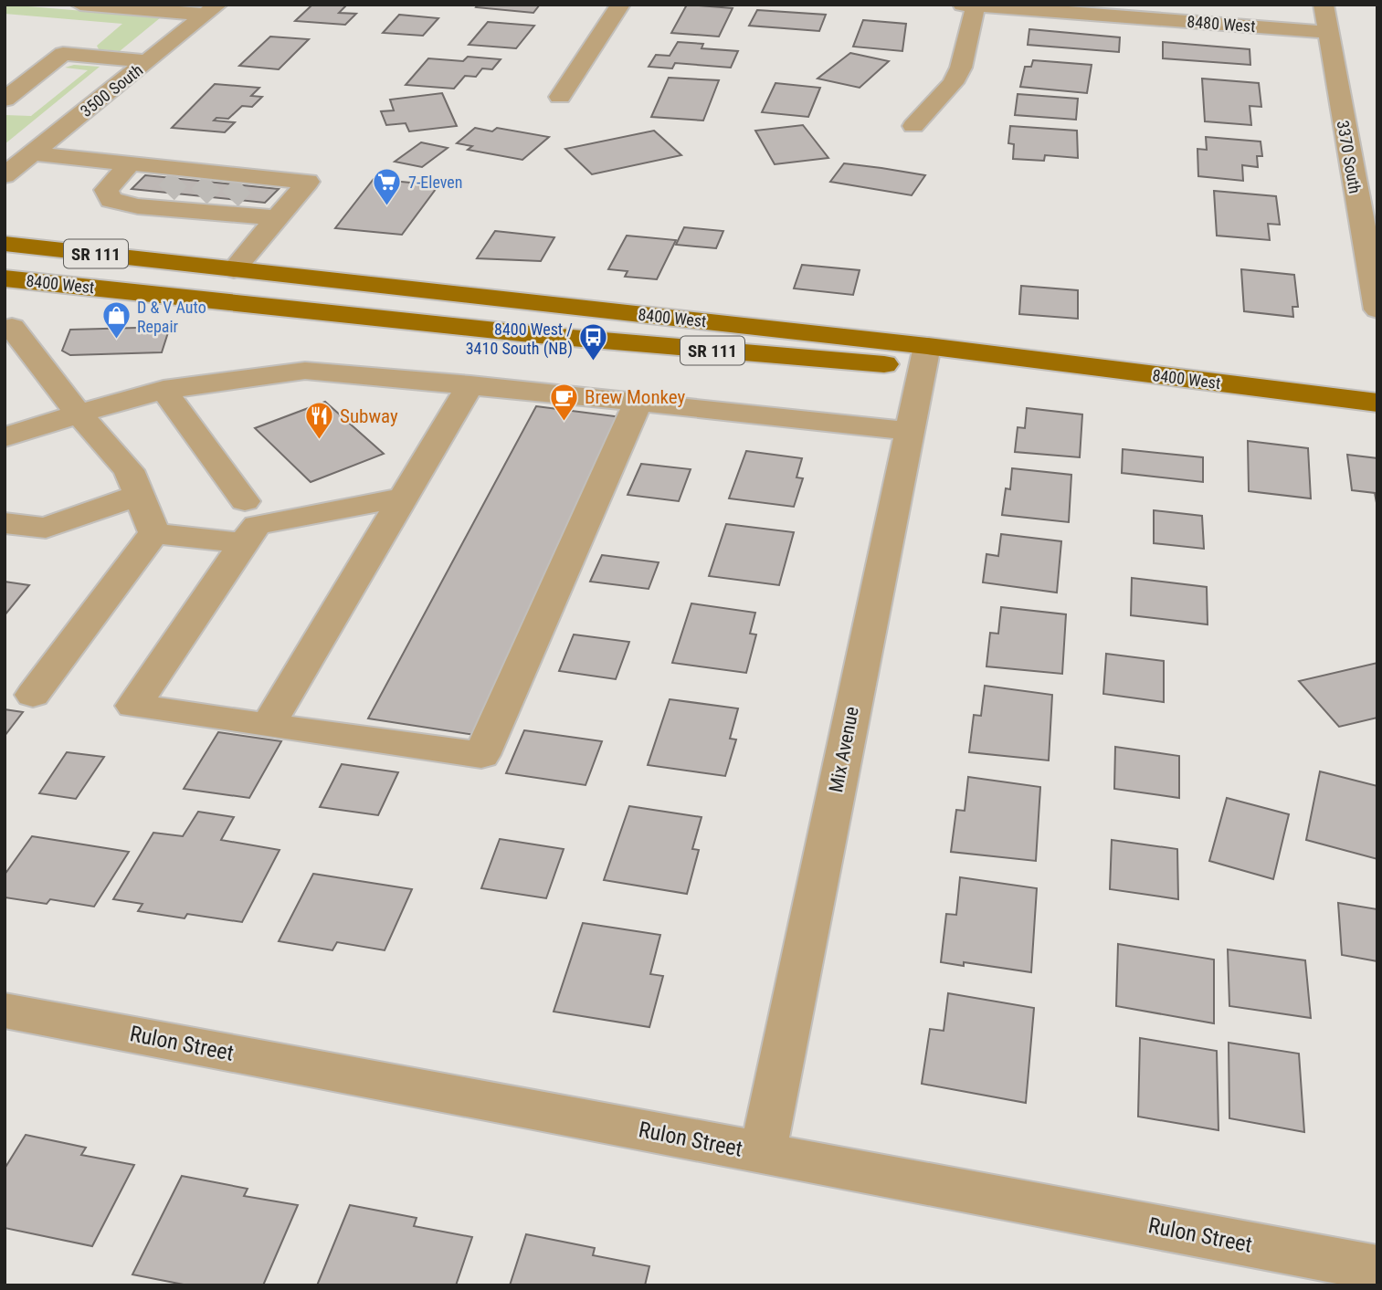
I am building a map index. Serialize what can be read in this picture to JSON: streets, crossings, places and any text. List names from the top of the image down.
{
  "streets": {
    "main road": ["SR 111", "8400 West"],
    "street": [
      "8480 West",
      "3500 South",
      "3370 South",
      "Mix Avenue",
      "Rulon Street"
    ]
  },
  "crossings": [
    ["8480 West", "3370 South"],
    ["8400 West", "Mix Avenue"],
    ["Mix Avenue", "Rulon Street"]
  ],
  "places": {
    "supermarket": ["7-Eleven"],
    "shop": ["D & V Auto Repair"],
    "bus stop": ["8400 West / 3410 South (NB)"],
    "cafe": ["Brew Monkey"],
    "restaurant": ["Subway"]
  }
}
